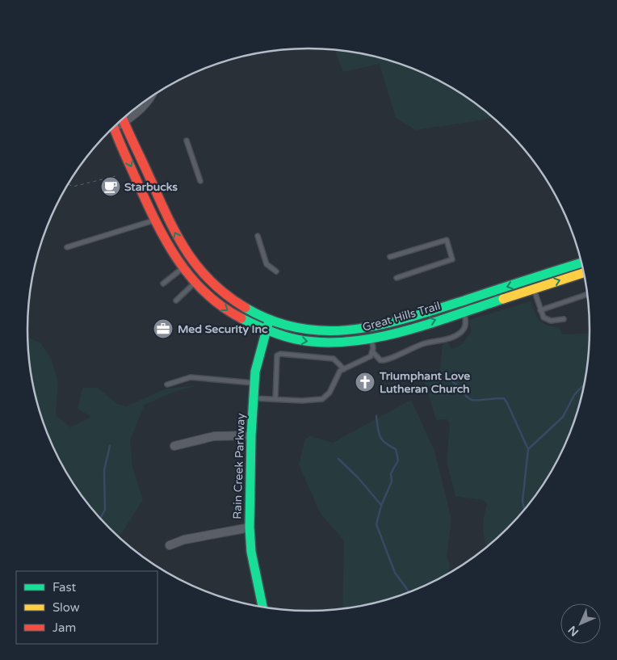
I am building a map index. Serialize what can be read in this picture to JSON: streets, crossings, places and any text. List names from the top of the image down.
{
  "streets": {
    "street": ["Great Hills Trail", "Rain Creek Parkway"]
  },
  "crossings": [
    ["Great Hills Trail", "Rain Creek Parkway"]
  ],
  "places": {
    "cafe": ["Starbucks"],
    "office": ["Med Security Inc"],
    "church": ["Triumphant Love Lutheran Church"]
  },
  "legend": ["Fast", "Slow", "Jam"],
  "north": "bottom left"
}
